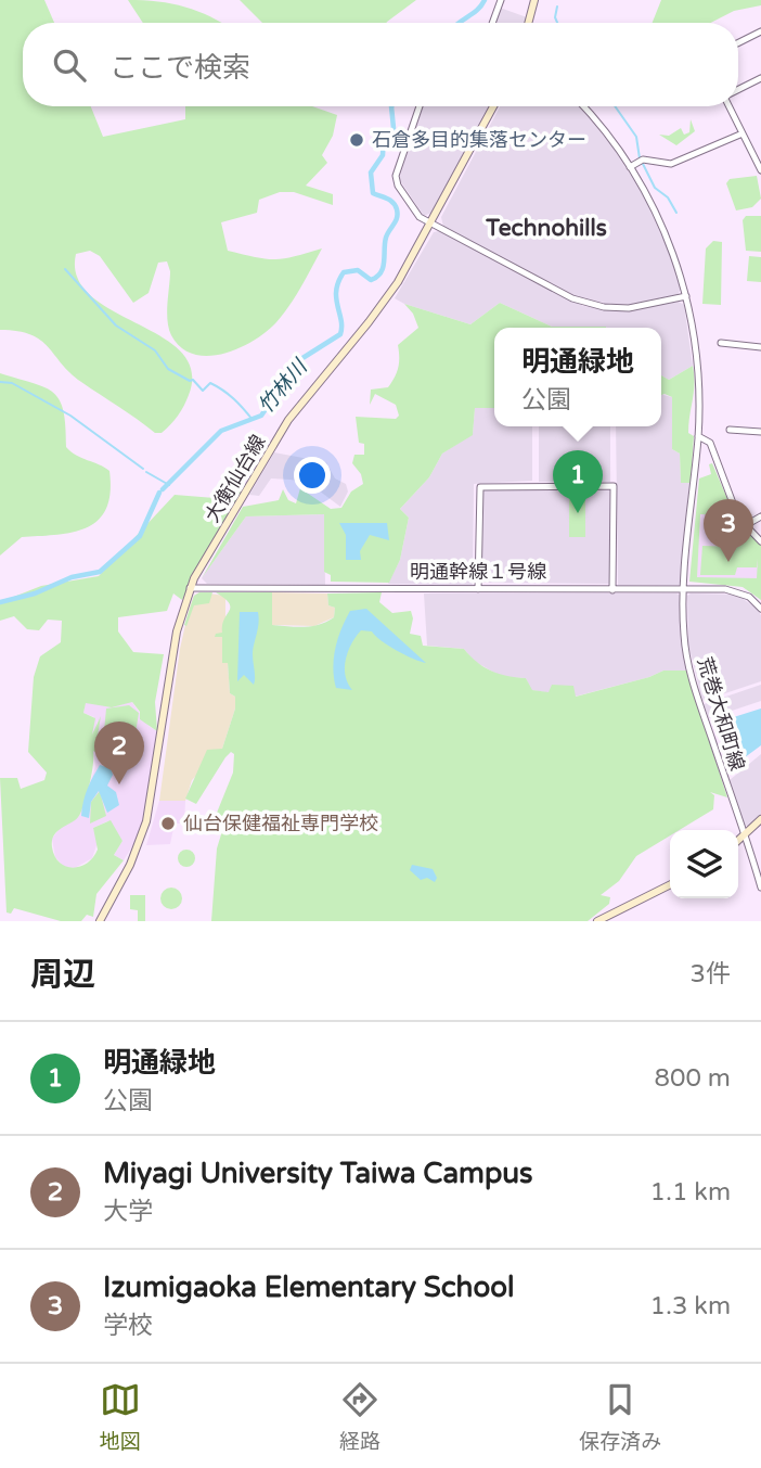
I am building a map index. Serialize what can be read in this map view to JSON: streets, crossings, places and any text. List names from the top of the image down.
{
  "streets": {
    "main road": ["大衡仙台線"],
    "street": ["明通幹線１号線", "荒巻大和町線"]
  },
  "crossings": [
    ["大衡仙台線", "明通幹線１号線"],
    ["明通幹線１号線", "荒巻大和町線"]
  ],
  "districts": ["Technohills"],
  "water": ["竹林川"],
  "places": ["石倉多目的集落センター", "仙台保健福祉専門学校"],
  "page": {
    "search": "ここで検索",
    "popup": ["明通緑地", "公園"],
    "pins": ["1", "3", "2"],
    "heading": ["周辺", "3件"],
    "list": [
      {
        "mark": "1",
        "name": "明通緑地",
        "note": "公園",
        "value": "800 m"
      },
      {
        "mark": "2",
        "name": "Miyagi University Taiwa Campus",
        "note": "大学",
        "value": "1.1 km"
      },
      {
        "mark": "3",
        "name": "Izumigaoka Elementary School",
        "note": "学校",
        "value": "1.3 km"
      }
    ],
    "nav": ["地図", "経路", "保存済み"]
  }
}
